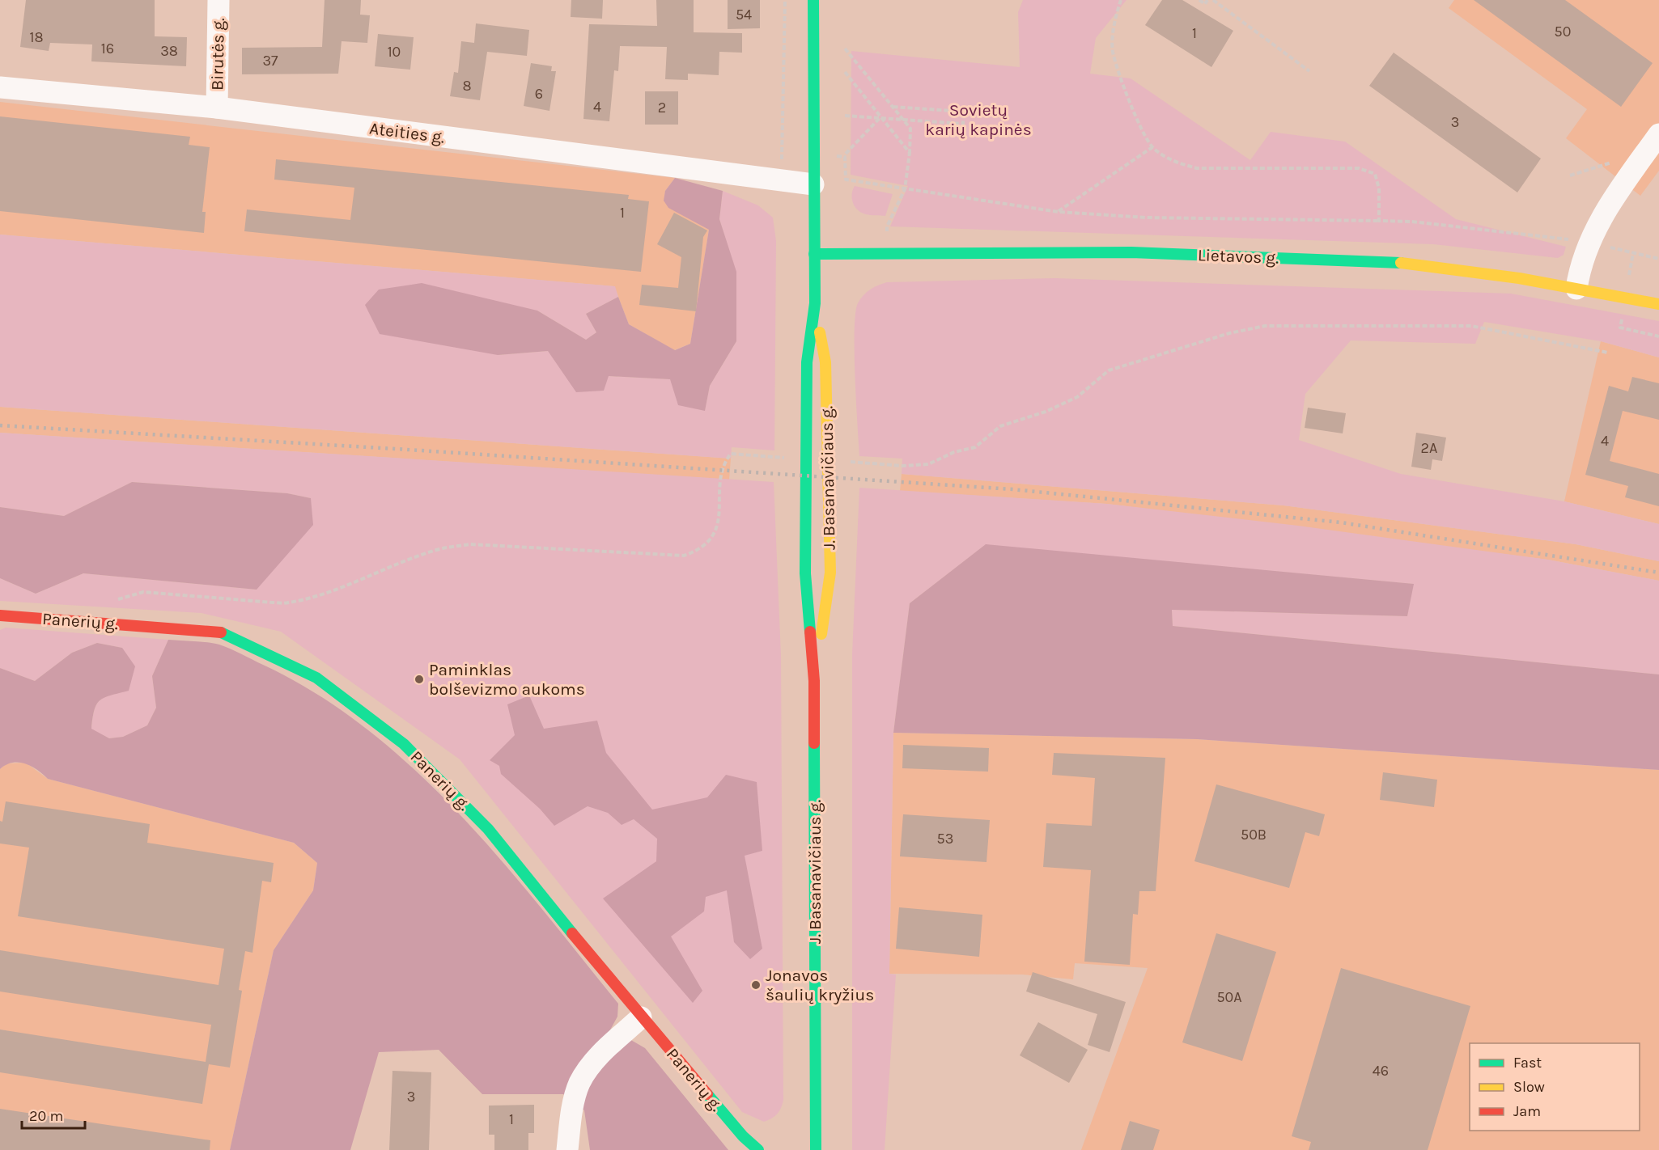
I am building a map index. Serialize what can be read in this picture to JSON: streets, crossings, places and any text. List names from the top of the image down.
{
  "streets": {
    "main road": ["Lietavos g.", "J. Basanavičiaus g.", "Panerių g."],
    "street": ["Birutės g.", "Ateities g."]
  },
  "crossings": [
    ["Birutės g.", "Ateities g."],
    ["Ateities g.", "J. Basanavičiaus g."],
    ["Lietavos g.", "J. Basanavičiaus g."]
  ],
  "parks": ["Sovietų karių kapinės"],
  "places": ["Paminklas bolševizmo aukoms", "Jonavos šaulių kryžius"],
  "house_numbers": [
    "54",
    "50",
    "1",
    "18",
    "16",
    "38",
    "10",
    "37",
    "8",
    "6",
    "4",
    "2",
    "3",
    "1",
    "4",
    "2A",
    "50B",
    "53",
    "50A",
    "46",
    "3",
    "1"
  ],
  "legend": ["Fast", "Slow", "Jam"],
  "scale_bar": "20 m"
}
